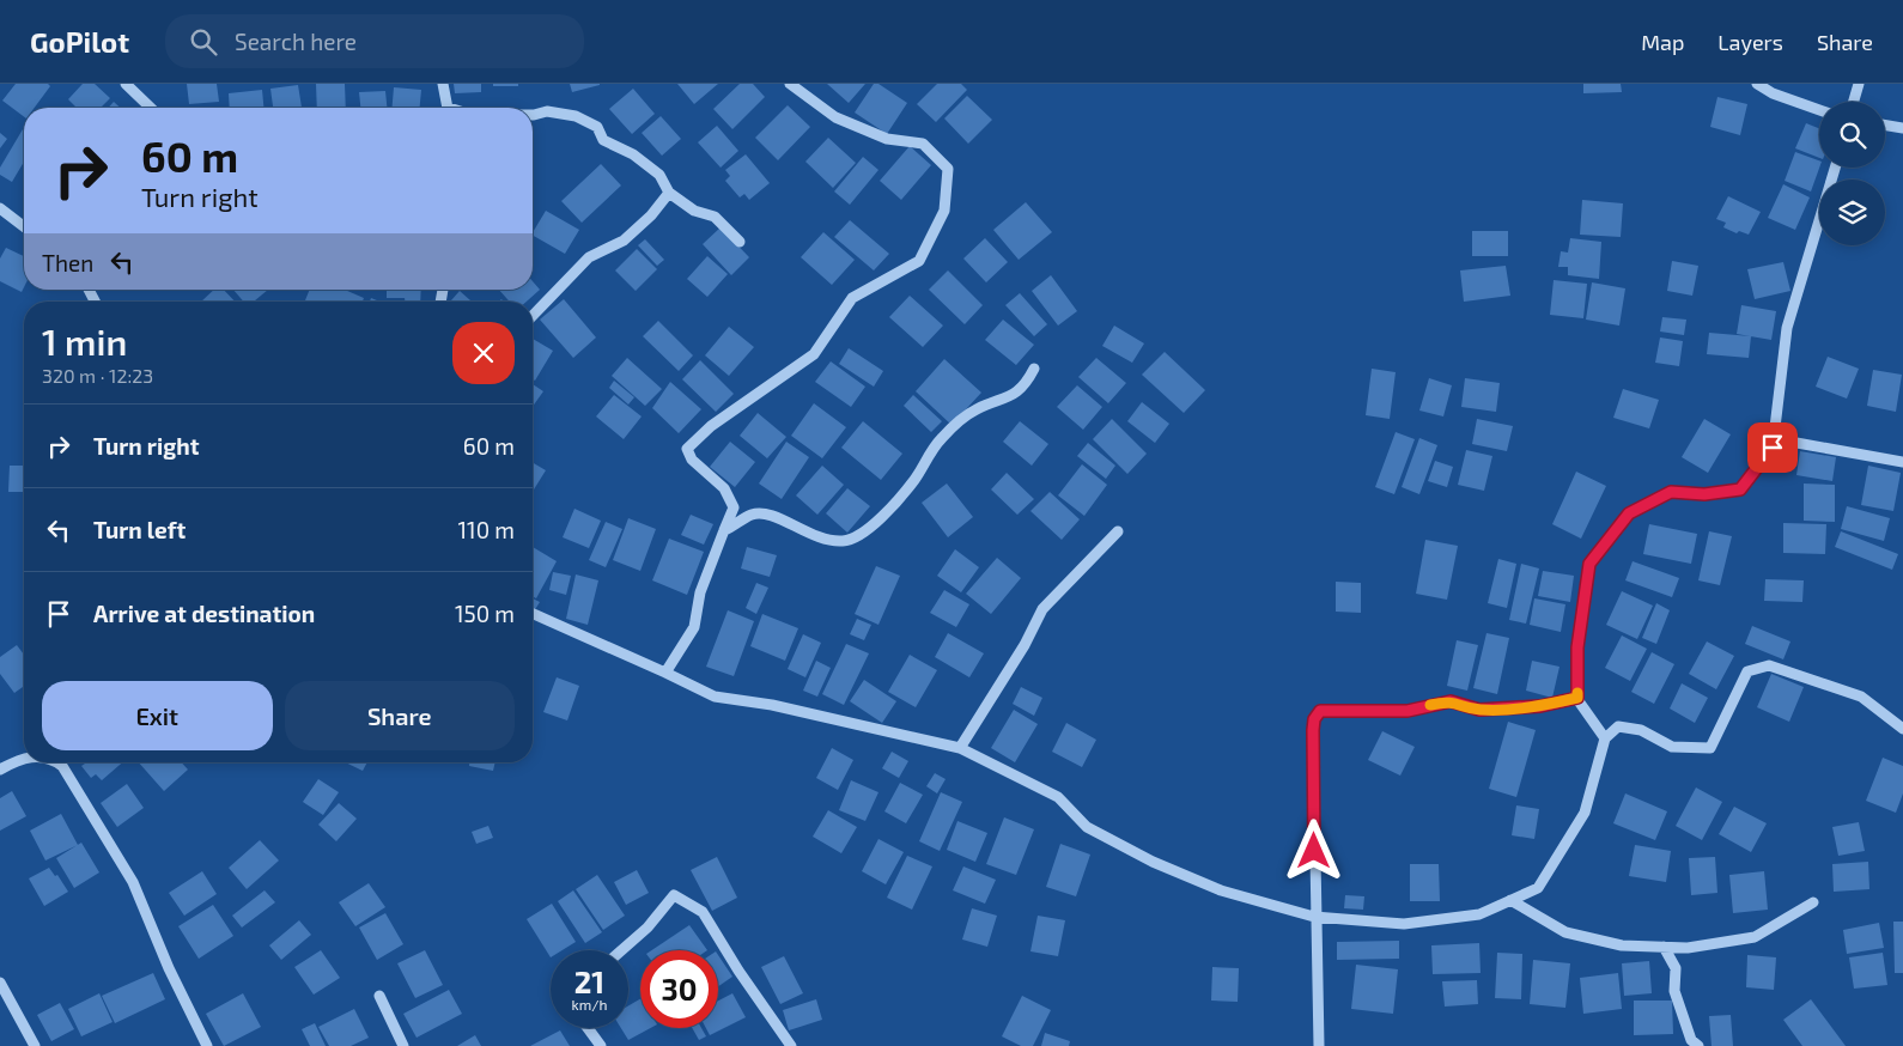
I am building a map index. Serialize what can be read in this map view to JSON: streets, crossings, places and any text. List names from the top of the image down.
{
  "page": {
    "header": "GoPilot",
    "search": "Search here",
    "nav": ["Map", "Layers", "Share"],
    "turn": ["60 m", "Turn right"],
    "then": "Then",
    "heading": ["1 min", "320 m · 12:23"],
    "list": [
      {
        "name": "Turn right",
        "value": "60 m"
      },
      {
        "name": "Turn left",
        "value": "110 m"
      },
      {
        "name": "Arrive at destination",
        "value": "150 m"
      }
    ],
    "buttons": ["Exit", "Share"],
    "speed": "21 km/h",
    "limit": "30"
  }
}
